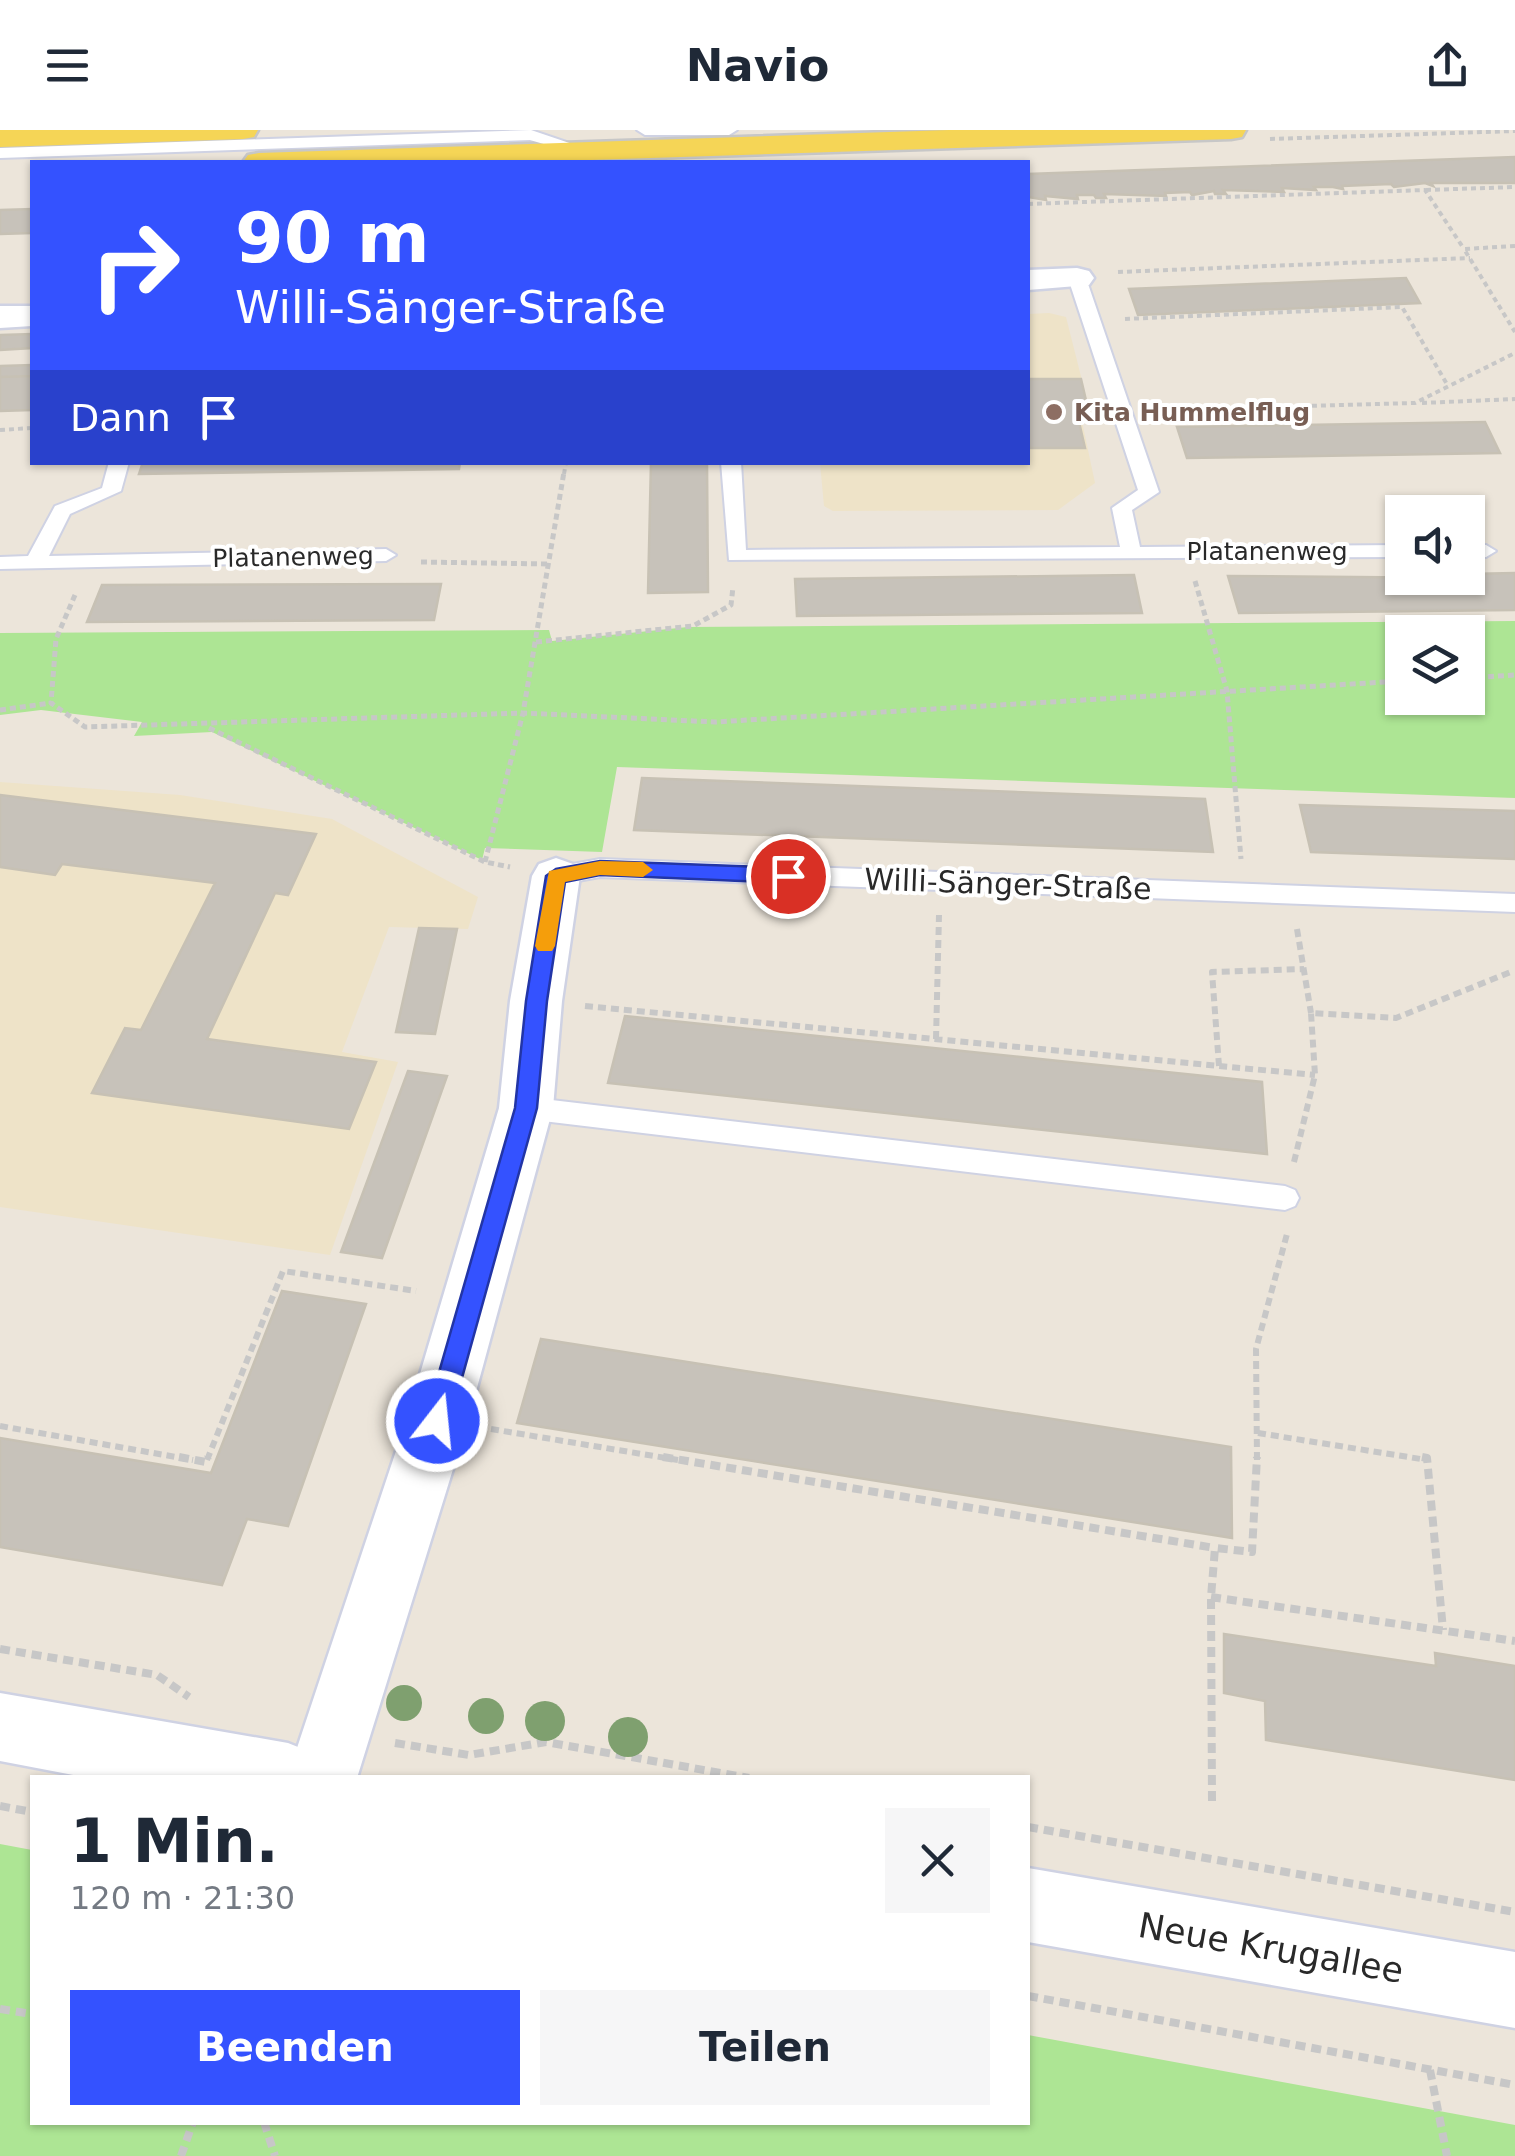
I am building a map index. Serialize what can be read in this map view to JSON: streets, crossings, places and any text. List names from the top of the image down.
{
  "streets": {
    "street": ["Neue Krugallee"],
    "lane": ["Platanenweg", "Willi-Sänger-Straße"]
  },
  "places": ["Kita Hummelflug"],
  "page": {
    "header": "Navio",
    "turn": ["90 m", "Willi-Sänger-Straße"],
    "then": "Dann",
    "heading": ["1 Min.", "120 m · 21:30"],
    "buttons": ["Beenden", "Teilen"]
  }
}
